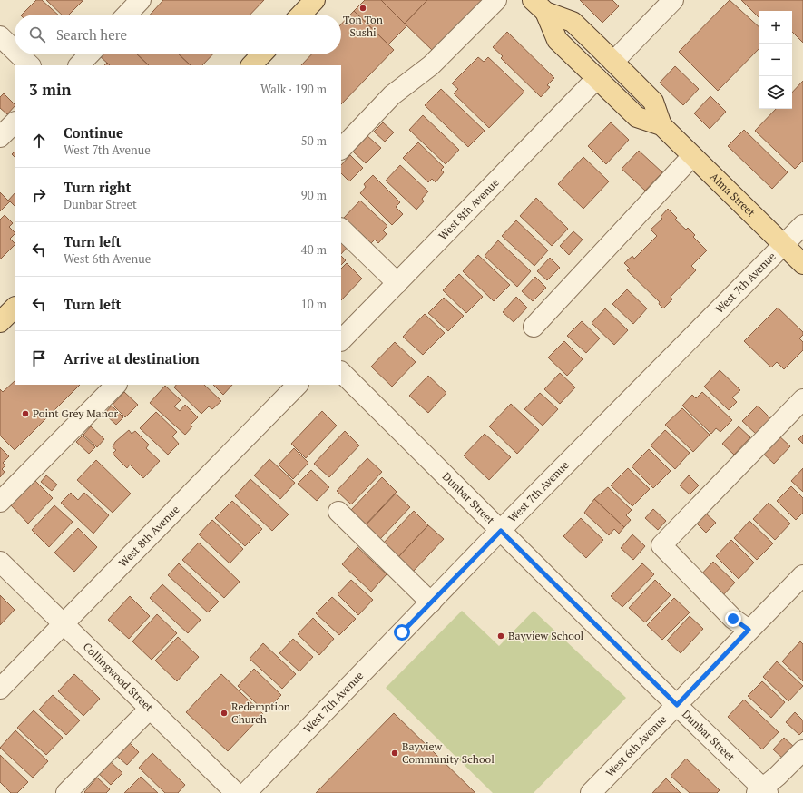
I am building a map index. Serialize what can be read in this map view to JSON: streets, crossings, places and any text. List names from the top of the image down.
{
  "streets": {
    "main road": ["Alma Street"],
    "street": [
      "West 8th Avenue",
      "West 7th Avenue",
      "Dunbar Street",
      "Collingwood Street",
      "West 6th Avenue"
    ]
  },
  "crossings": [
    ["Alma Street", "West 8th Avenue"],
    ["Alma Street", "West 7th Avenue"],
    ["West 8th Avenue", "Collingwood Street"],
    ["West 7th Avenue", "Dunbar Street"],
    ["Dunbar Street", "West 6th Avenue"]
  ],
  "places": [
    "Ton Ton Sushi",
    "Point Grey Manor",
    "Bayview School",
    "Redemption Church",
    "Bayview Community School"
  ],
  "page": {
    "map_buttons": ["+", "−"],
    "search": "Search here",
    "heading": ["3 min", "Walk · 190 m"],
    "list": [
      ["Continue", "West 7th Avenue", "50 m"],
      ["Turn right", "Dunbar Street", "90 m"],
      ["Turn left", "West 6th Avenue", "40 m"],
      ["Turn left", "10 m"],
      "Arrive at destination"
    ]
  }
}
